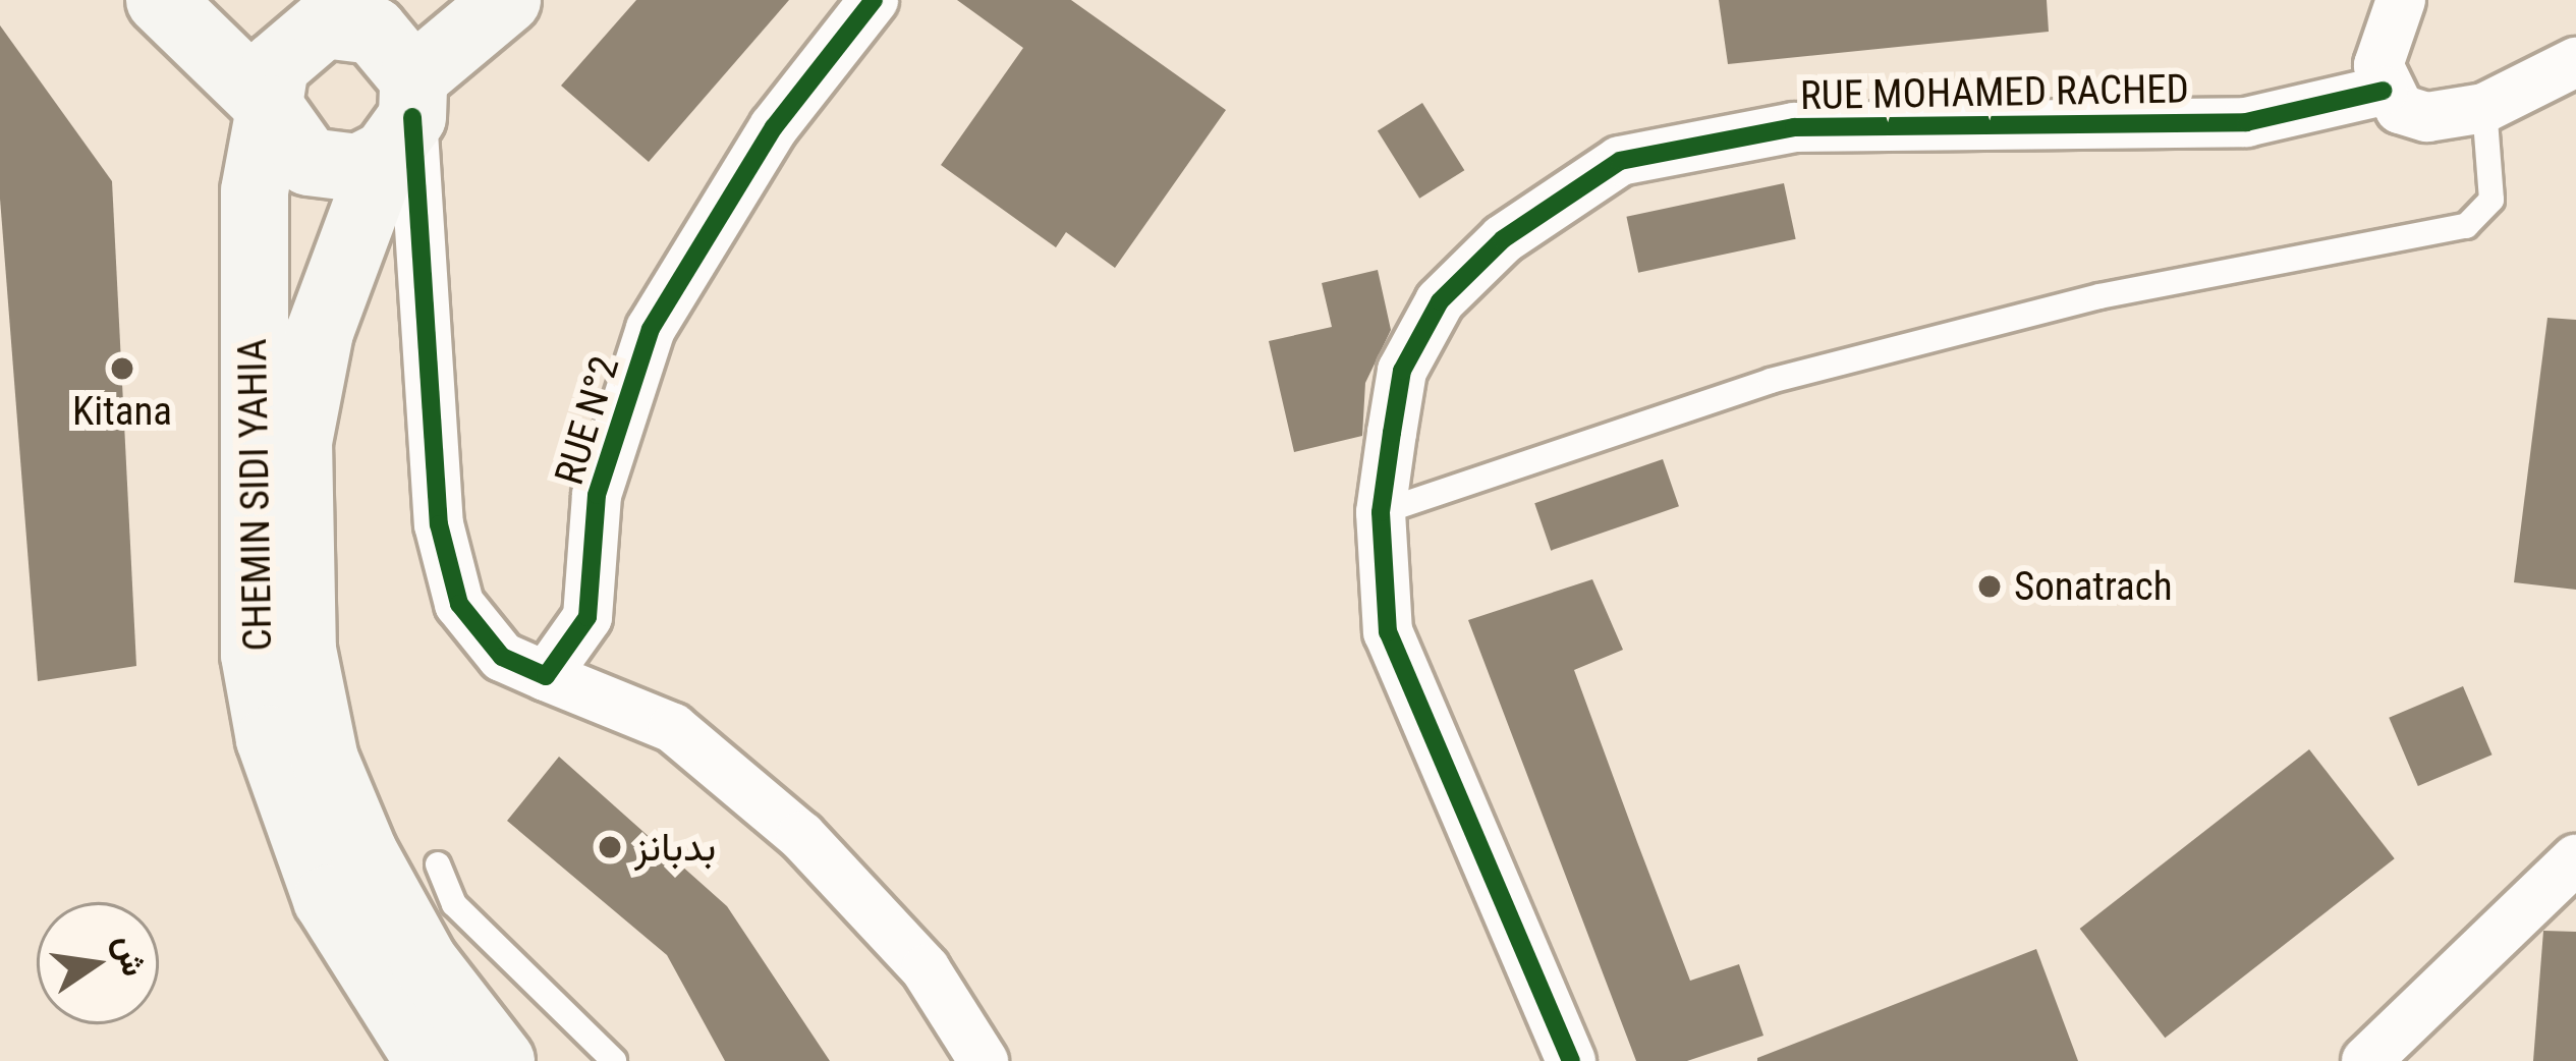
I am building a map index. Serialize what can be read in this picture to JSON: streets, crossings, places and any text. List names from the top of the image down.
{
  "streets": {
    "main road": ["CHEMIN SIDI YAHIA"],
    "street": ["RUE MOHAMED RACHED", "RUE N°2"]
  },
  "places": ["Kitana", "Sonatrach", "بدبانز"],
  "north": "right"
}
